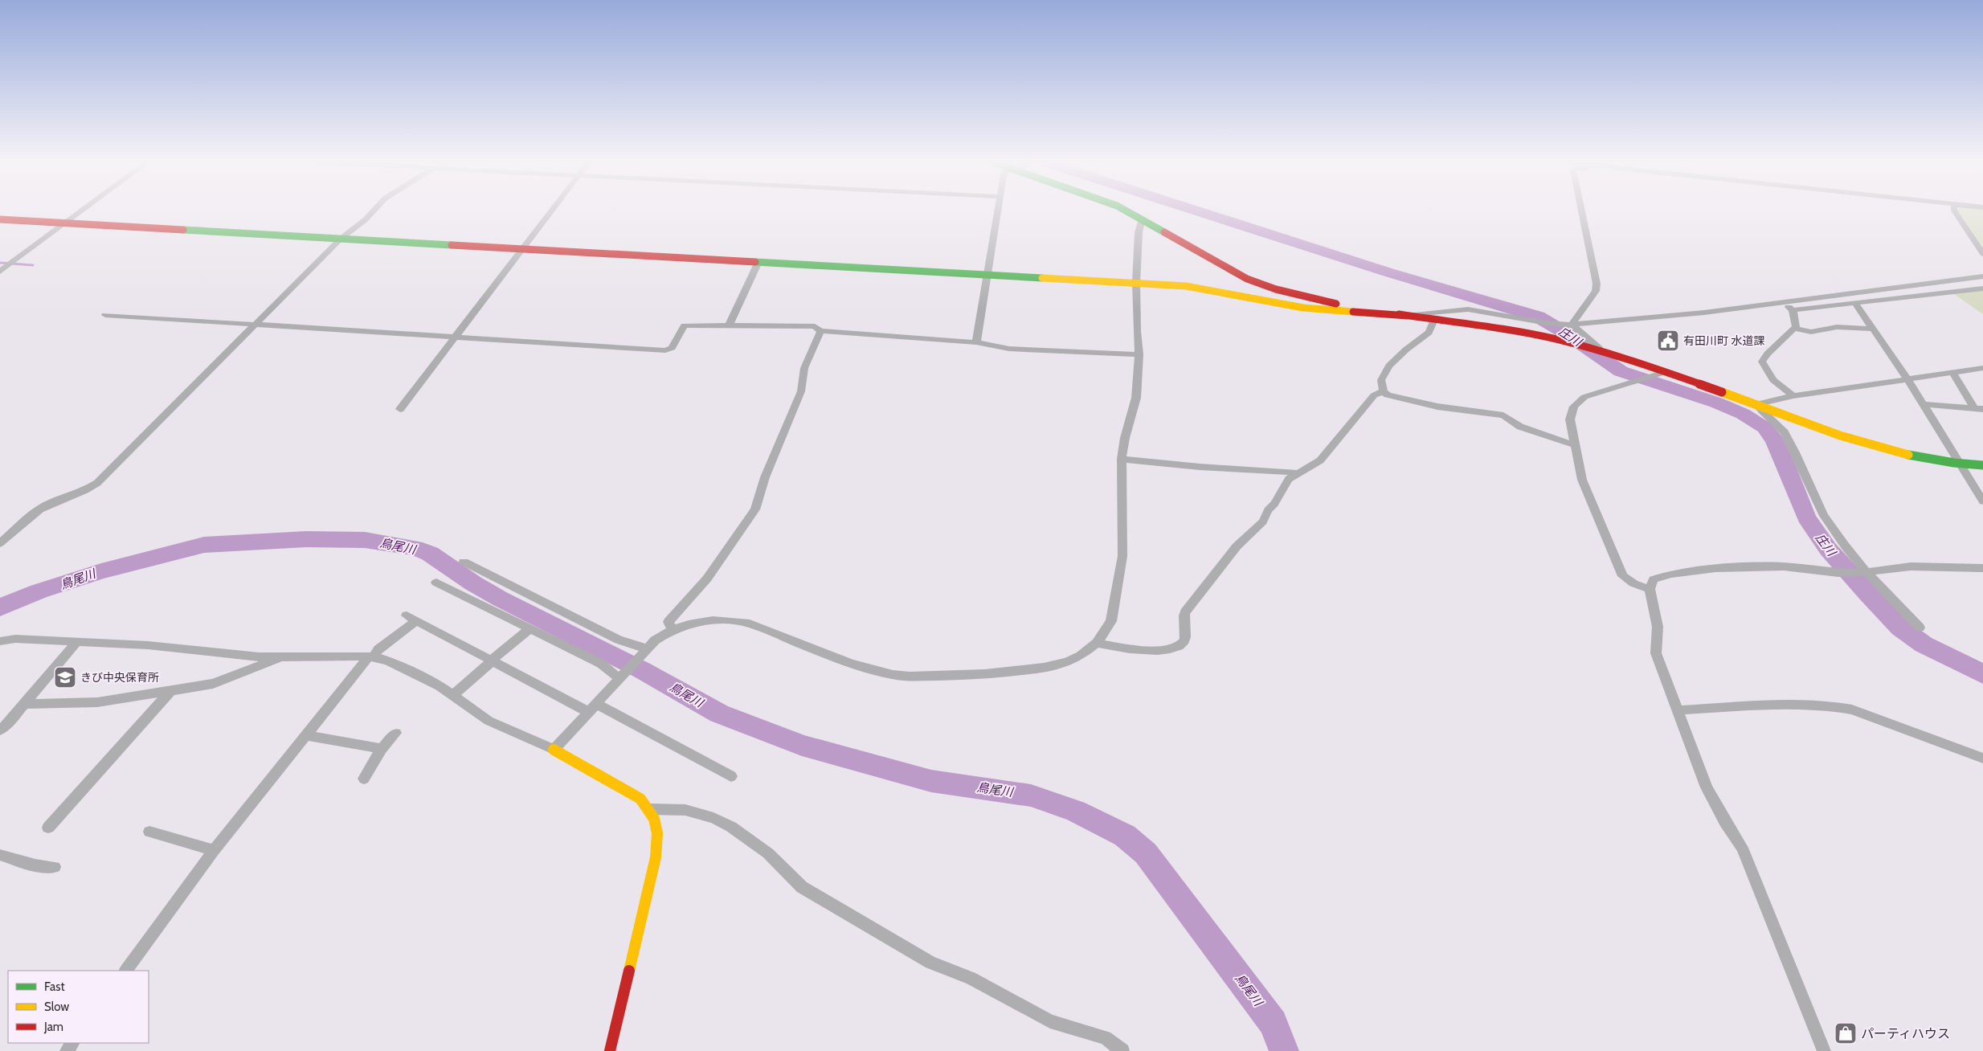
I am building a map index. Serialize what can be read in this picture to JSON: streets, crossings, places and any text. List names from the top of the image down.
{
  "water": ["庄川", "鳥尾川"],
  "places": {
    "public building": ["有田川町 水道課"],
    "school or university": ["きび中央保育所"],
    "shop": ["パーティハウス"]
  },
  "legend": ["Fast", "Slow", "Jam"]
}
